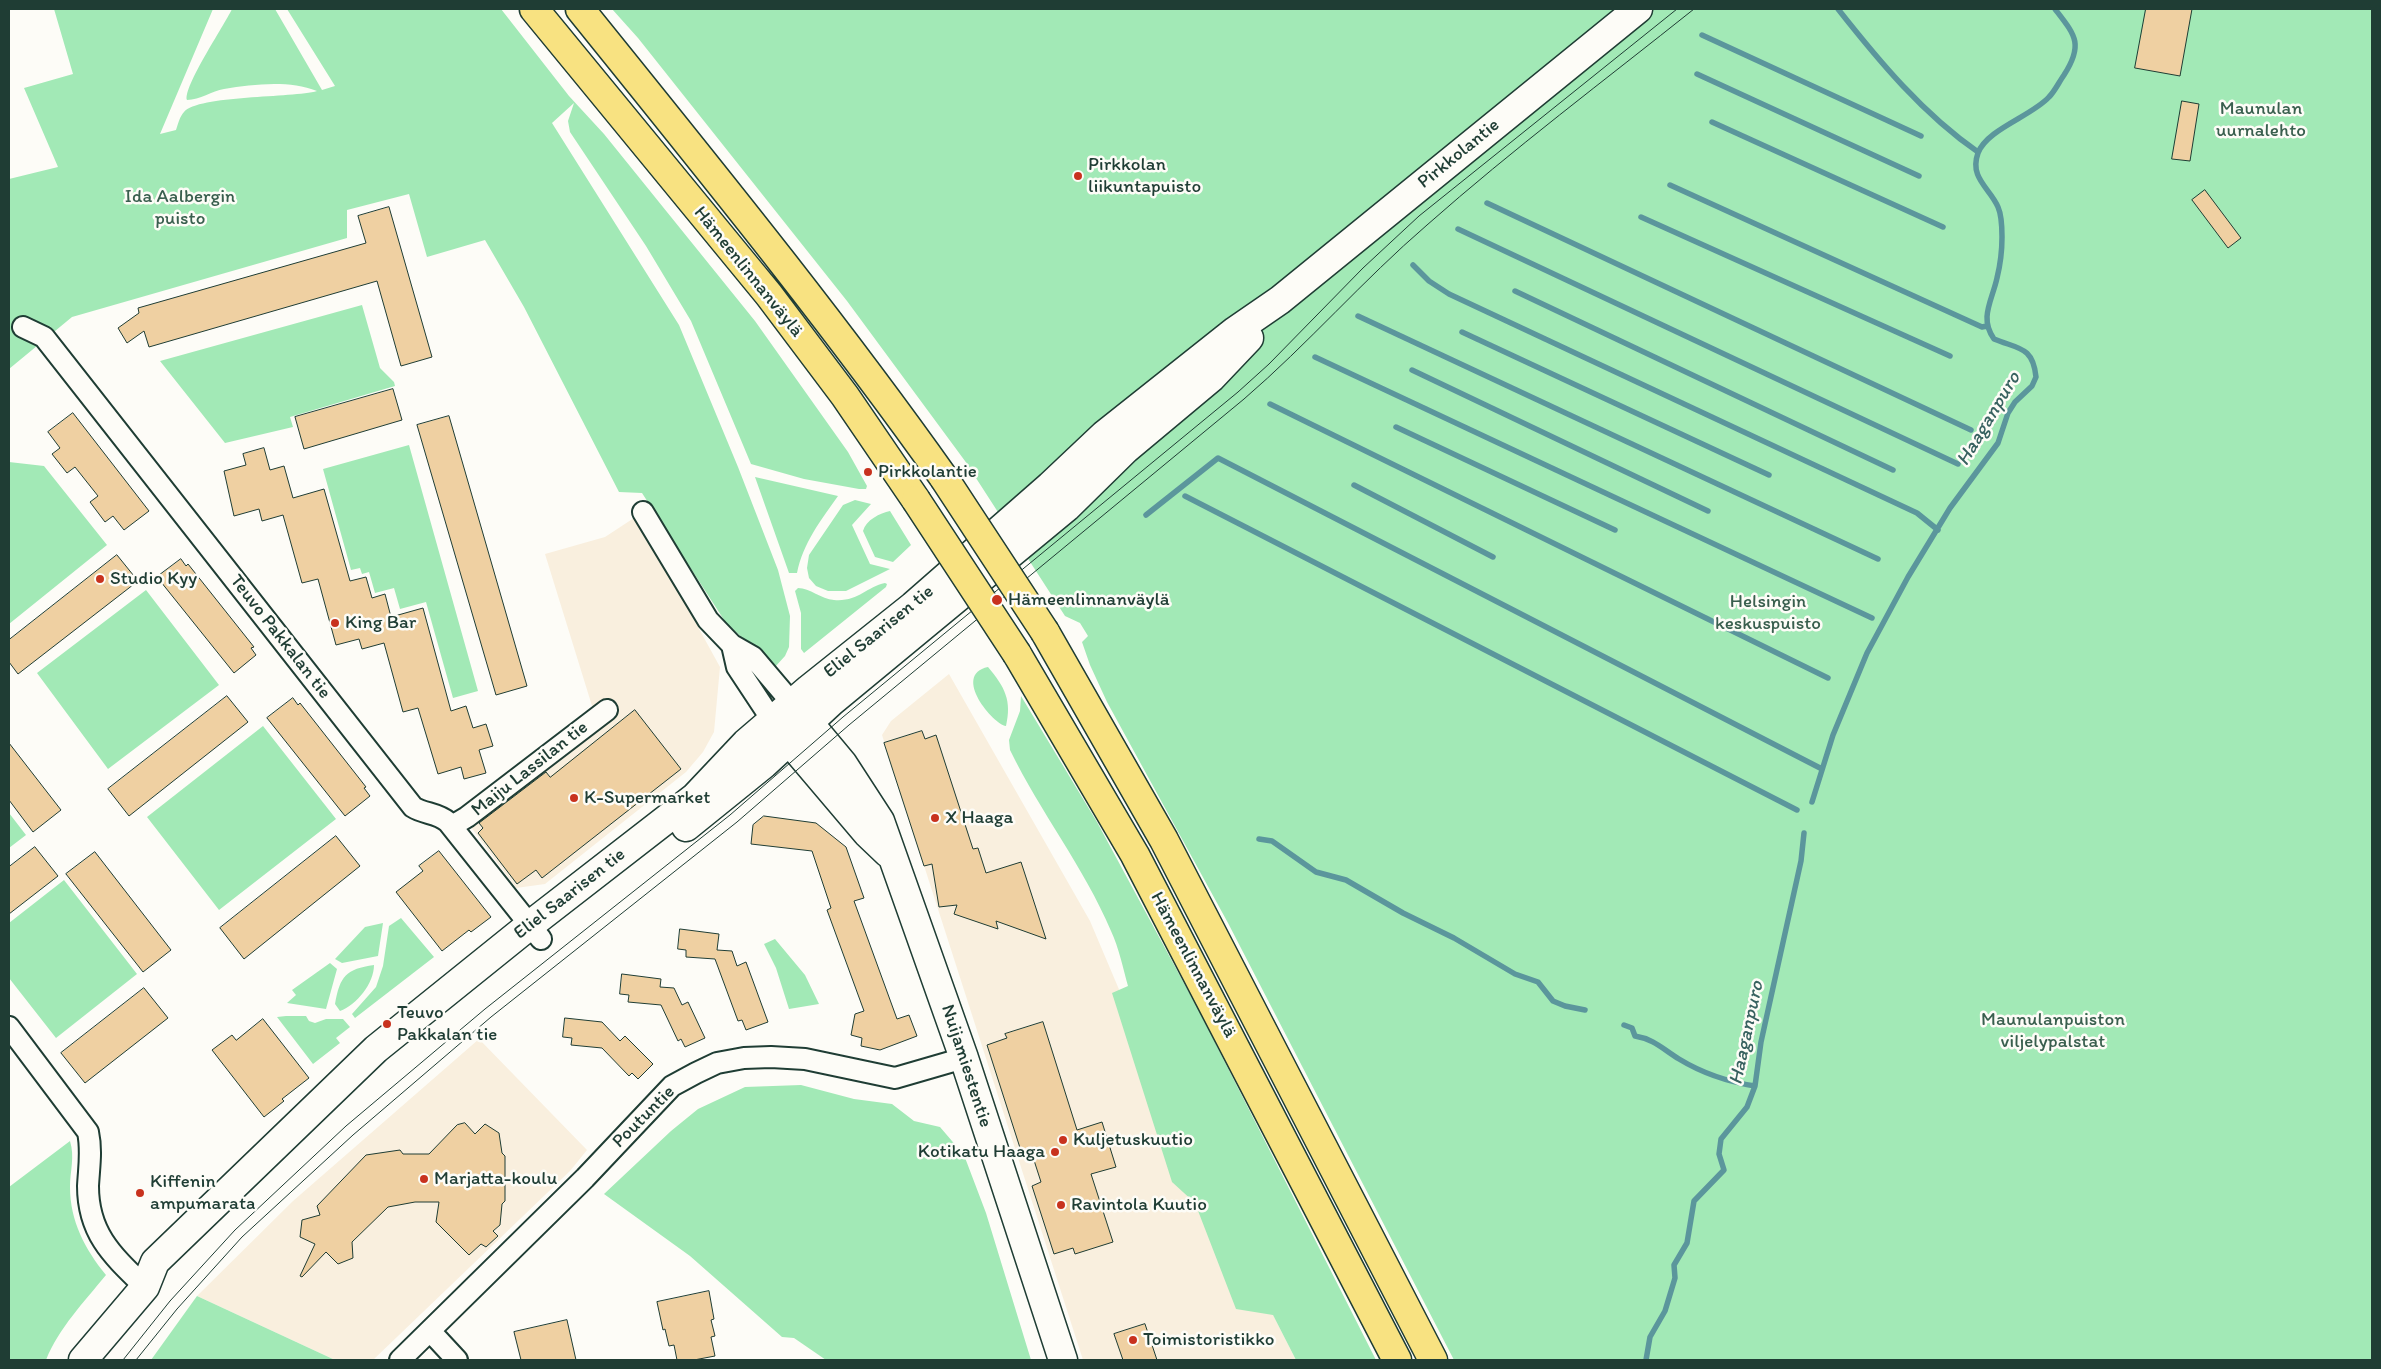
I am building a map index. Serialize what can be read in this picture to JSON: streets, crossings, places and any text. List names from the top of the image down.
{
  "streets": {
    "highway": ["Hämeenlinnanväylä"],
    "main road": ["Pirkkolantie", "Eliel Saarisen tie", "Nuijamiestentie"],
    "street": ["Teuvo Pakkalan tie", "Maiju Lassilan tie", "Poutuntie"]
  },
  "crossings": [
    ["Pirkkolantie", "Eliel Saarisen tie"],
    ["Eliel Saarisen tie", "Teuvo Pakkalan tie"],
    ["Eliel Saarisen tie", "Nuijamiestentie"],
    ["Teuvo Pakkalan tie", "Maiju Lassilan tie"],
    ["Nuijamiestentie", "Poutuntie"]
  ],
  "water": ["Haaganpuro"],
  "parks": [
    "Maunulan uurnalehto",
    "Ida Aalbergin puisto",
    "Helsingin keskuspuisto",
    "Maunulanpuiston viljelypalstat"
  ],
  "places": [
    "Pirkkolan liikuntapuisto",
    "Pirkkolantie",
    "Studio Kyy",
    "Hämeenlinnanväylä",
    "King Bar",
    "K-Supermarket",
    "X Haaga",
    "Teuvo Pakkalan tie",
    "Kuljetuskuutio",
    "Kotikatu Haaga",
    "Marjatta-koulu",
    "Kiffenin ampumarata",
    "Ravintola Kuutio",
    "Toimistoristikko"
  ]
}
